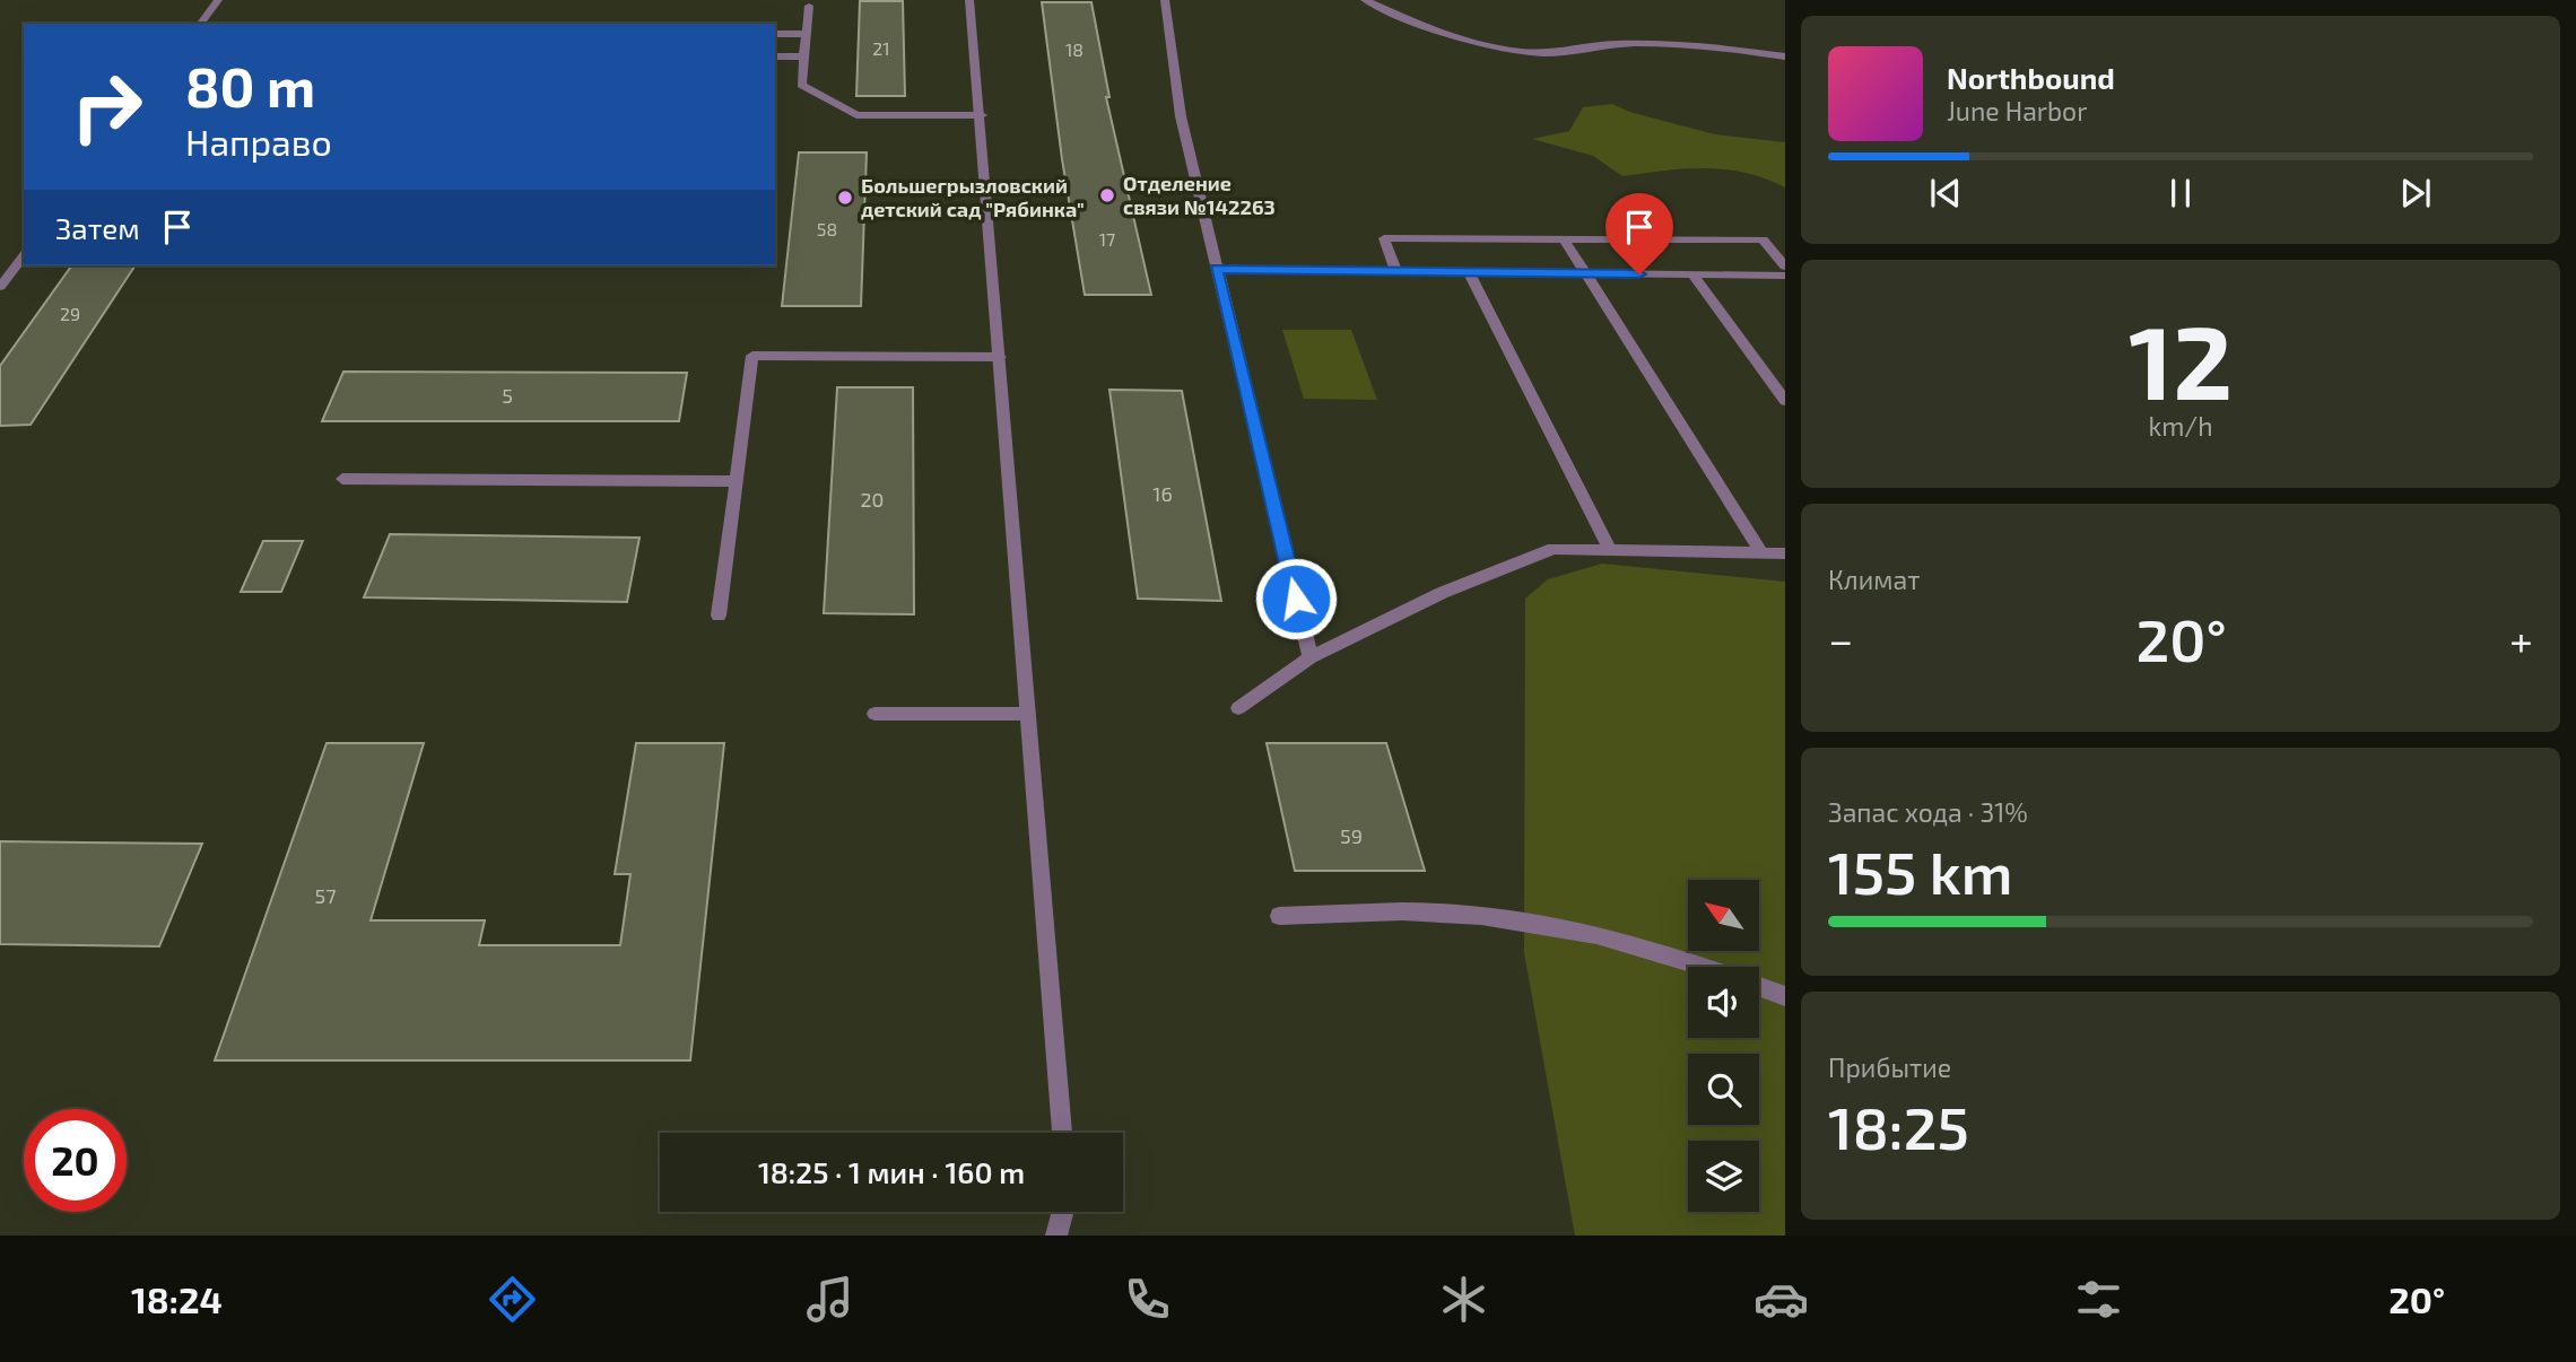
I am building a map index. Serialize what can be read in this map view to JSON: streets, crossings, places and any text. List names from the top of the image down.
{
  "places": ["Отделение связи №142263", "Большегрызловский детский сад \"Рябинка\""],
  "house_numbers": [
    "21",
    "18",
    "58",
    "17",
    "29",
    "5",
    "16",
    "20",
    "59",
    "57"
  ],
  "north": "top left",
  "page": {
    "turn": ["80 m", "Направо"],
    "song": ["Northbound", "June Harbor"],
    "then": "Затем",
    "tile": [
      ["12", "km/h"],
      "Климат",
      ["Запас хода · 31%", "155 km"],
      ["Прибытие", "18:25"]
    ],
    "heat": ["−", "20°", "+"],
    "limit": "20",
    "trip": "18:25 · 1 мин · 160 m",
    "tabs": ["18:24", "20°"]
  }
}
